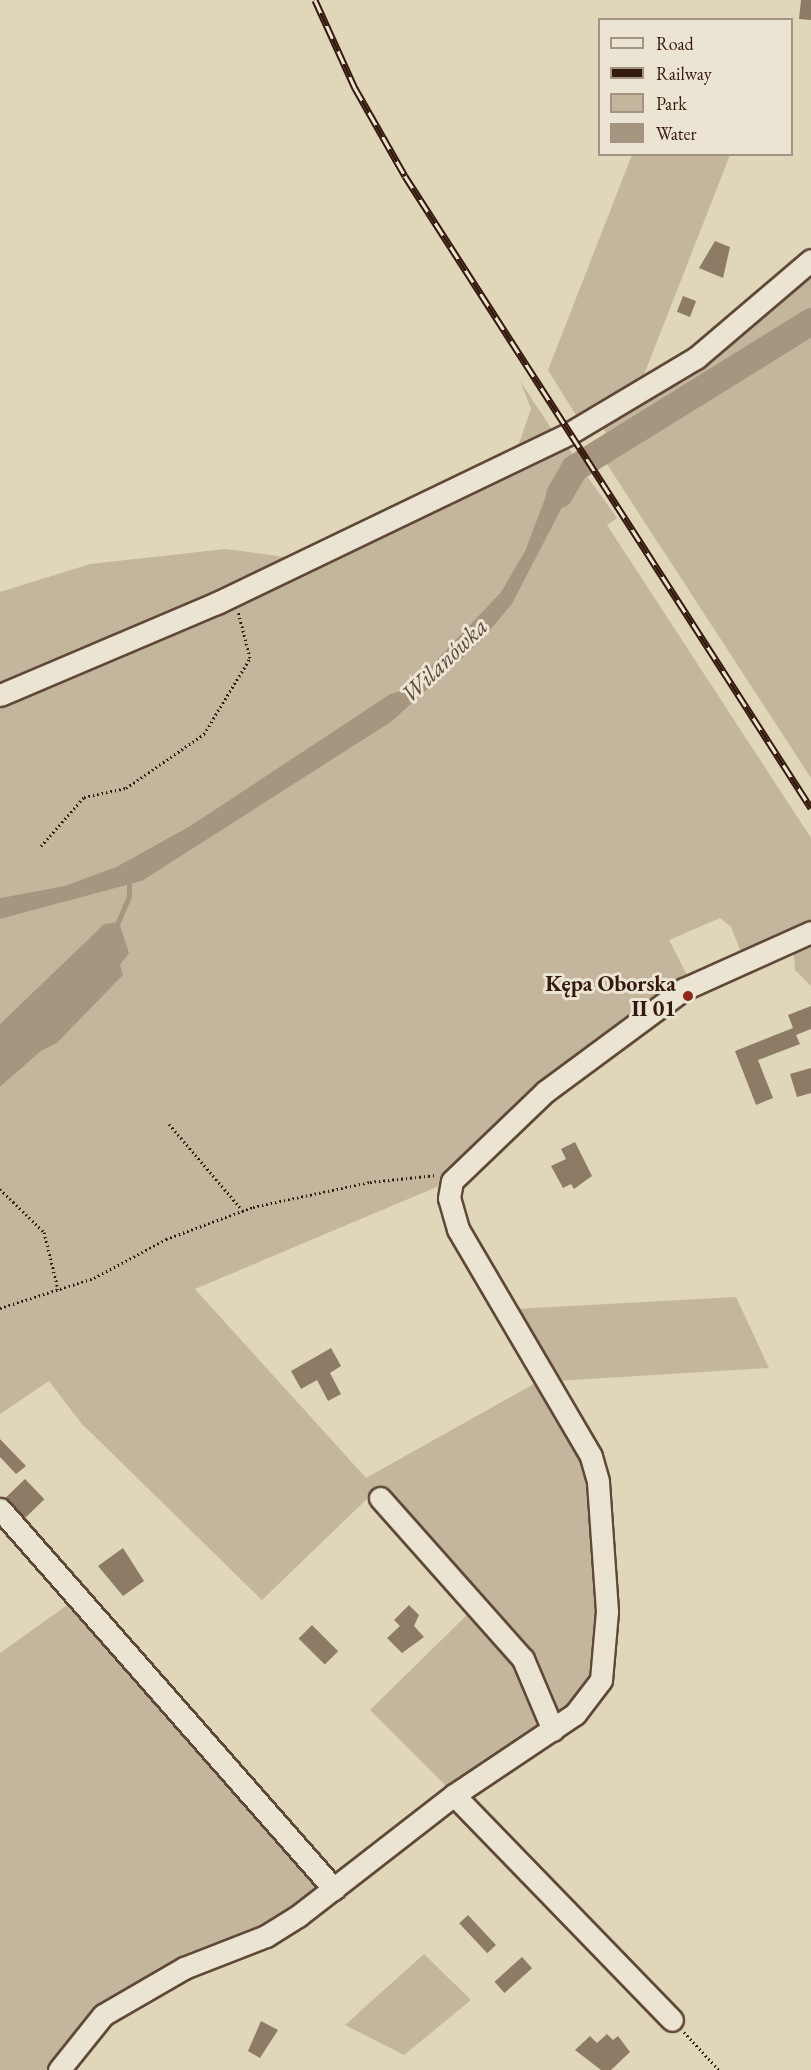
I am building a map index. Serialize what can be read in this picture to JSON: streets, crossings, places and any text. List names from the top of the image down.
{
  "water": ["Wilanówka"],
  "places": ["Kępa Oborska II 01"],
  "legend": [
    "Road",
    "Railway",
    "Park",
    "Water"
  ]
}
